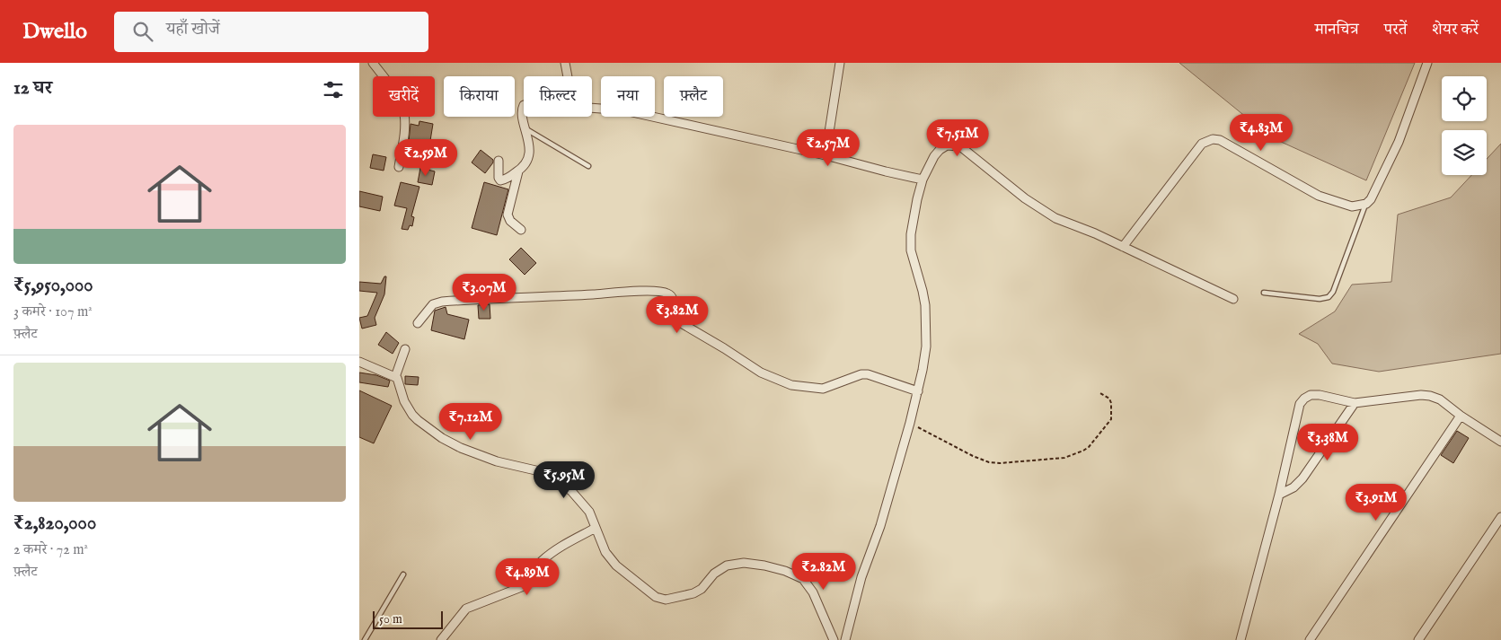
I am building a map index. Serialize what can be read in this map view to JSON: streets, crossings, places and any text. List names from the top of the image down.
{
  "scale_bar": "50 m",
  "page": {
    "header": "Dwello",
    "search": "यहाँ खोजें",
    "nav": ["मानचित्र", "परतें", "शेयर करें"],
    "heading": "12 घर",
    "chip": [
      "खरीदें",
      "किराया",
      "फ़िल्टर",
      "नया",
      "फ़्लैट"
    ],
    "price": [
      "₹4.83M",
      "₹7.51M",
      "₹2.57M",
      "₹2.59M",
      "₹3.07M",
      "₹3.82M",
      "₹7.12M",
      "₹3.38M",
      "₹5.95M",
      "₹3.91M",
      "₹2.82M",
      "₹4.89M"
    ],
    "list": [
      {
        "name": "₹5,950,000",
        "note": "3 कमरे · 107 m² · फ़्लैट"
      },
      {
        "name": "₹2,820,000",
        "note": "2 कमरे · 72 m² · फ़्लैट"
      }
    ],
    "scale": "50 m"
  }
}
